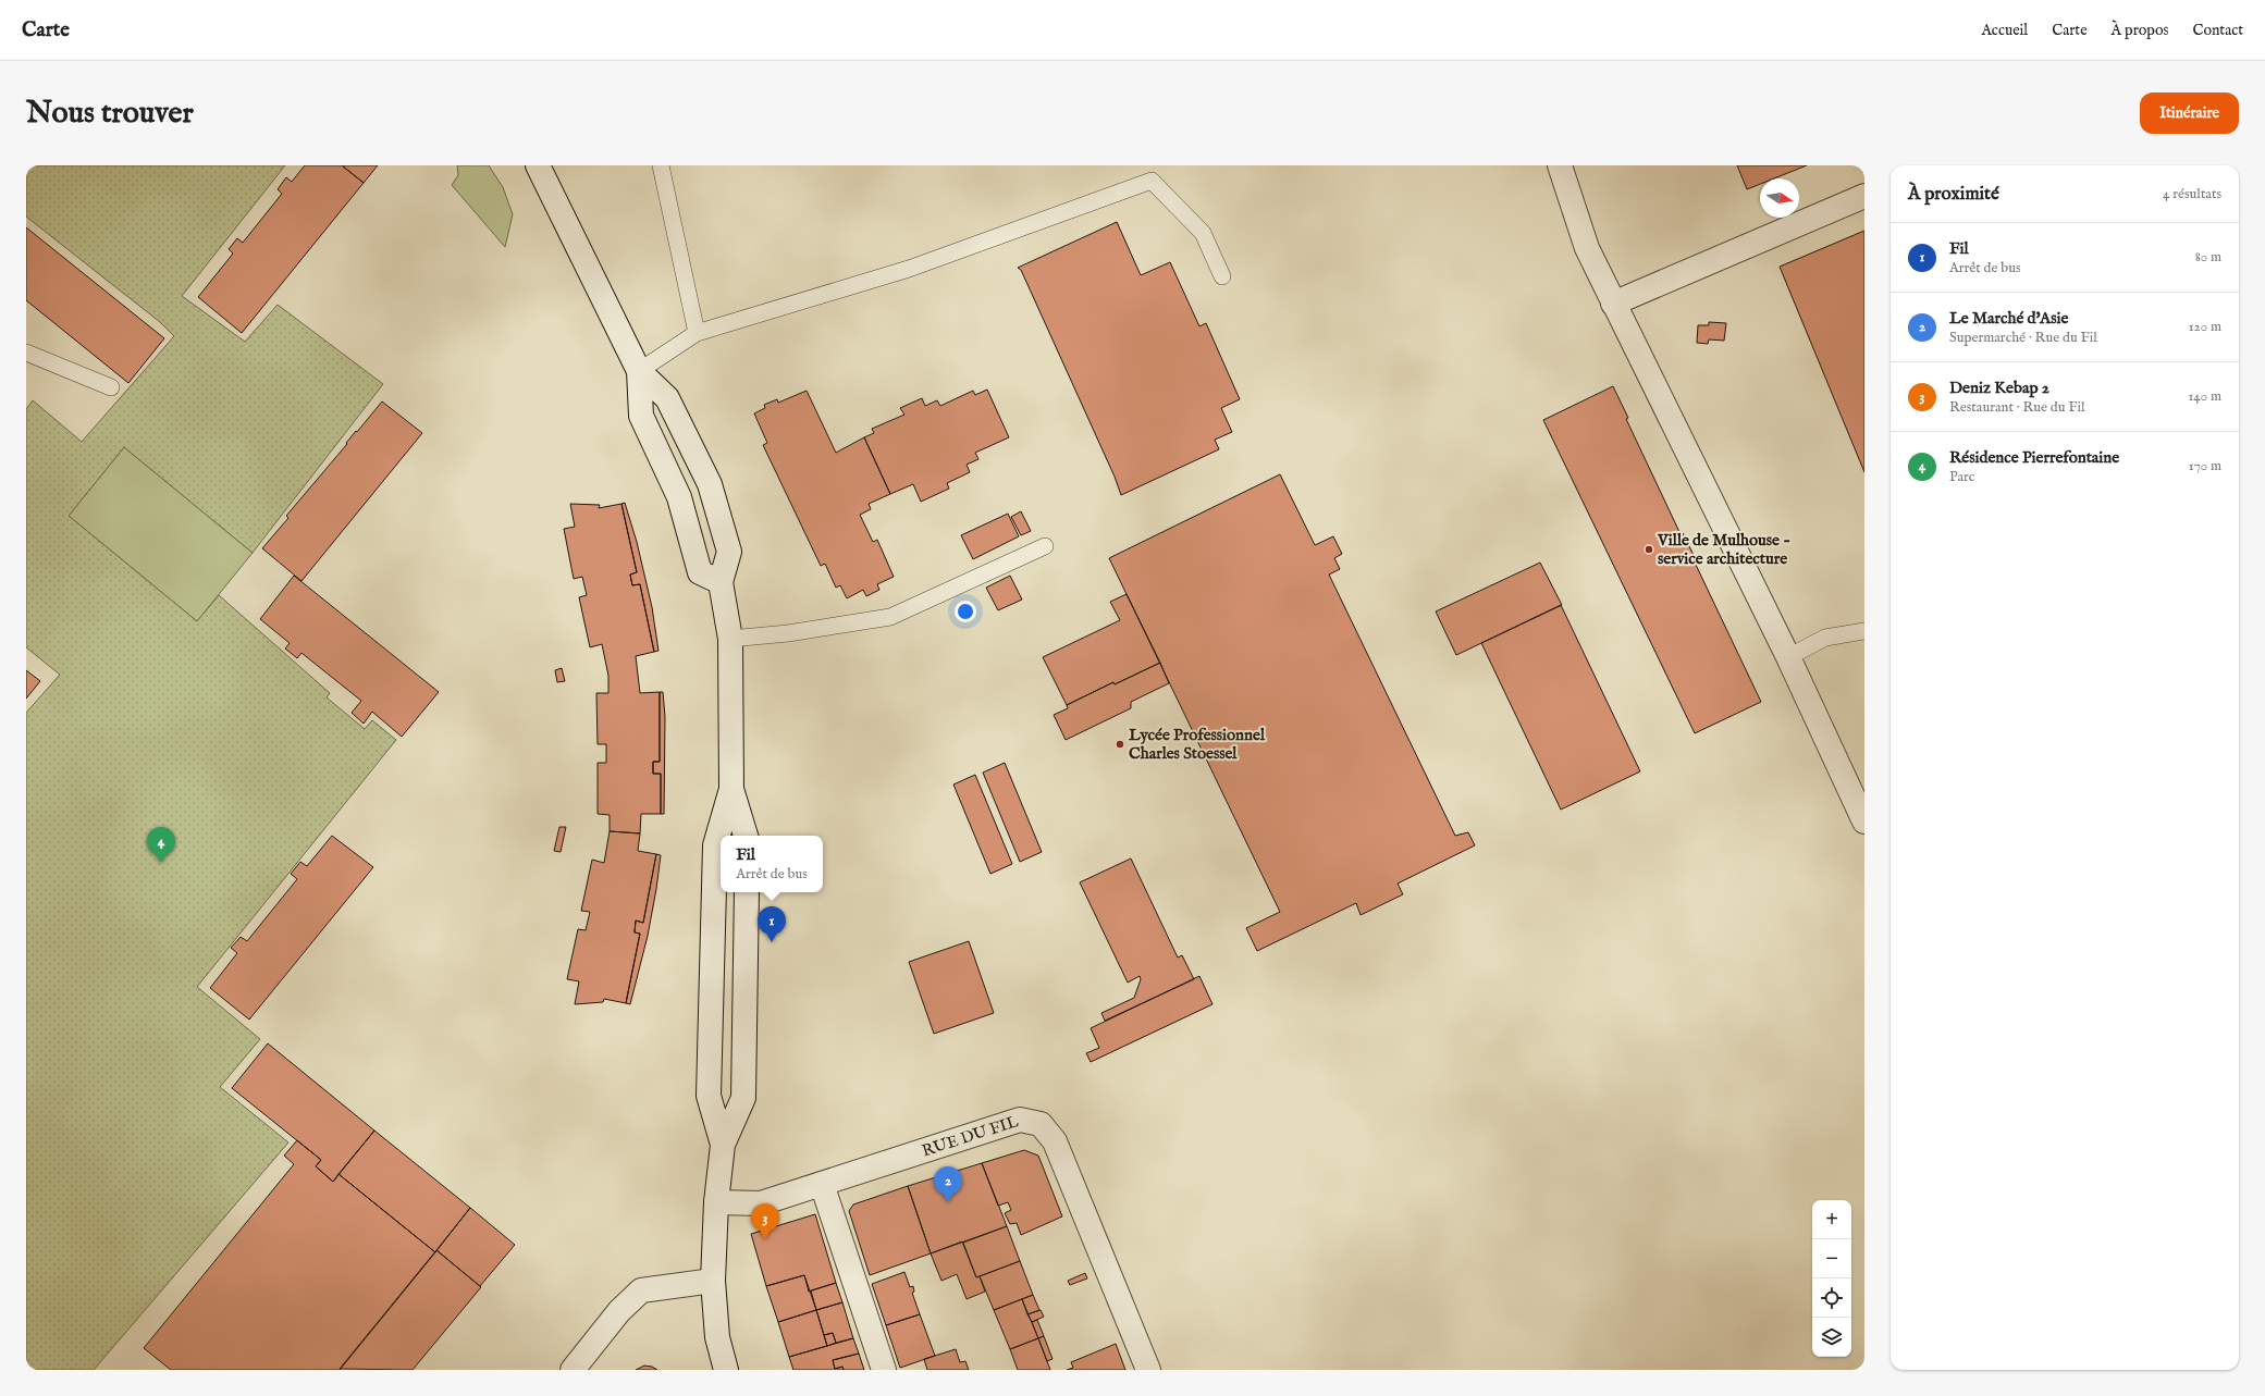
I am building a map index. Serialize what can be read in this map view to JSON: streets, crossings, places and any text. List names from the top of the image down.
{
  "streets": {
    "street": ["RUE DU FIL"]
  },
  "places": ["Ville de Mulhouse - service architecture", "Lycée Professionnel Charles Stoessel"],
  "north": "right",
  "page": {
    "header": "Carte",
    "nav": [
      "Accueil",
      "Carte",
      "À propos",
      "Contact"
    ],
    "buttons": "Itinéraire",
    "title": "Nous trouver",
    "heading": ["À proximité", "4 résultats"],
    "list": [
      {
        "mark": "1",
        "name": "Fil",
        "note": "Arrêt de bus",
        "value": "80 m"
      },
      {
        "mark": "2",
        "name": "Le Marché d'Asie",
        "note": "Supermarché · Rue du Fil",
        "value": "120 m"
      },
      {
        "mark": "3",
        "name": "Deniz Kebap 2",
        "note": "Restaurant · Rue du Fil",
        "value": "140 m"
      },
      {
        "mark": "4",
        "name": "Résidence Pierrefontaine",
        "note": "Parc",
        "value": "170 m"
      }
    ],
    "pins": [
      "4",
      "1",
      "2",
      "3"
    ],
    "popup": ["Fil", "Arrêt de bus"],
    "map_buttons": ["+", "−"]
  }
}
